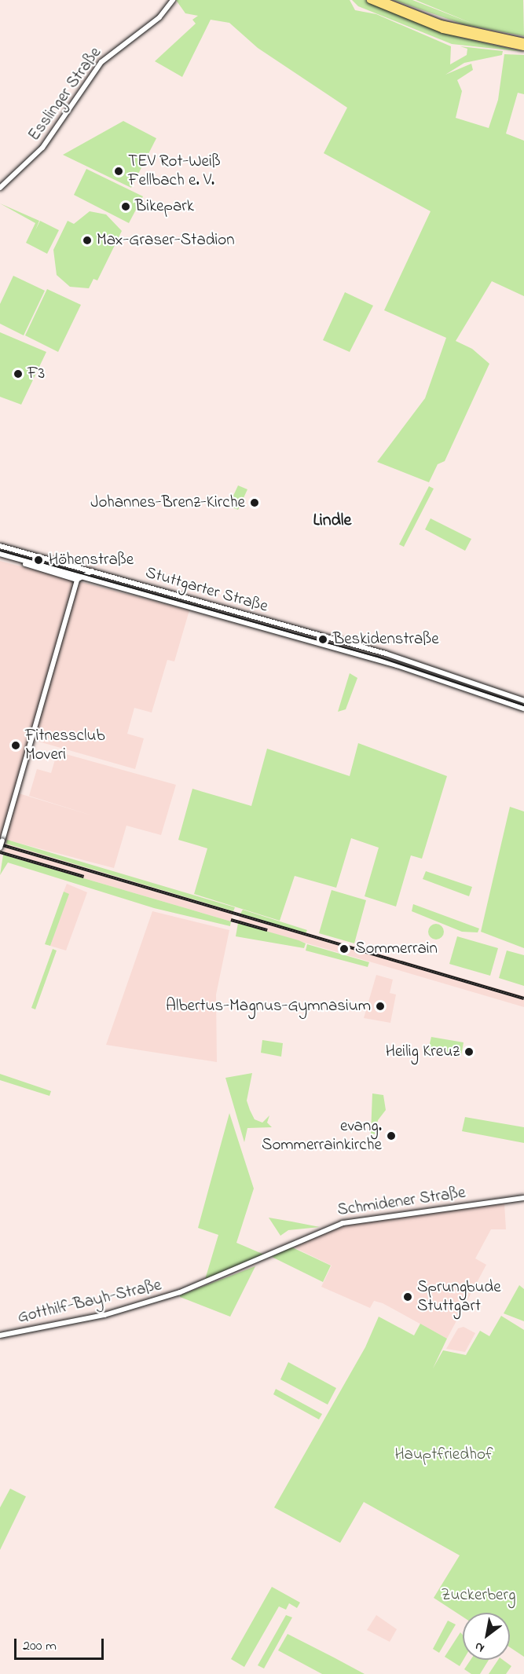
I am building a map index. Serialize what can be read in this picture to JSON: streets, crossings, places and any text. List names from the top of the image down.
{
  "streets": {
    "main road": [
      "Esslinger Straße",
      "Stuttgarter Straße",
      "Schmidener Straße",
      "Gotthilf-Bayh-Straße"
    ]
  },
  "crossings": [
    ["Schmidener Straße", "Gotthilf-Bayh-Straße"]
  ],
  "districts": ["Lindle"],
  "parks": ["Hauptfriedhof", "Zuckerberg"],
  "places": [
    "TEV Rot-Weiß Fellbach e. V.",
    "Bikepark",
    "Max-Graser-Stadion",
    "F3",
    "Johannes-Brenz-Kirche",
    "Höhenstraße",
    "Beskidenstraße",
    "Fitnessclub Moveri",
    "Sommerrain",
    "Albertus-Magnus-Gymnasium",
    "Heilig Kreuz",
    "evang. Sommerrainkirche",
    "Sprungbude Stuttgart"
  ],
  "scale_bar": "200 m",
  "north": "bottom left"
}
